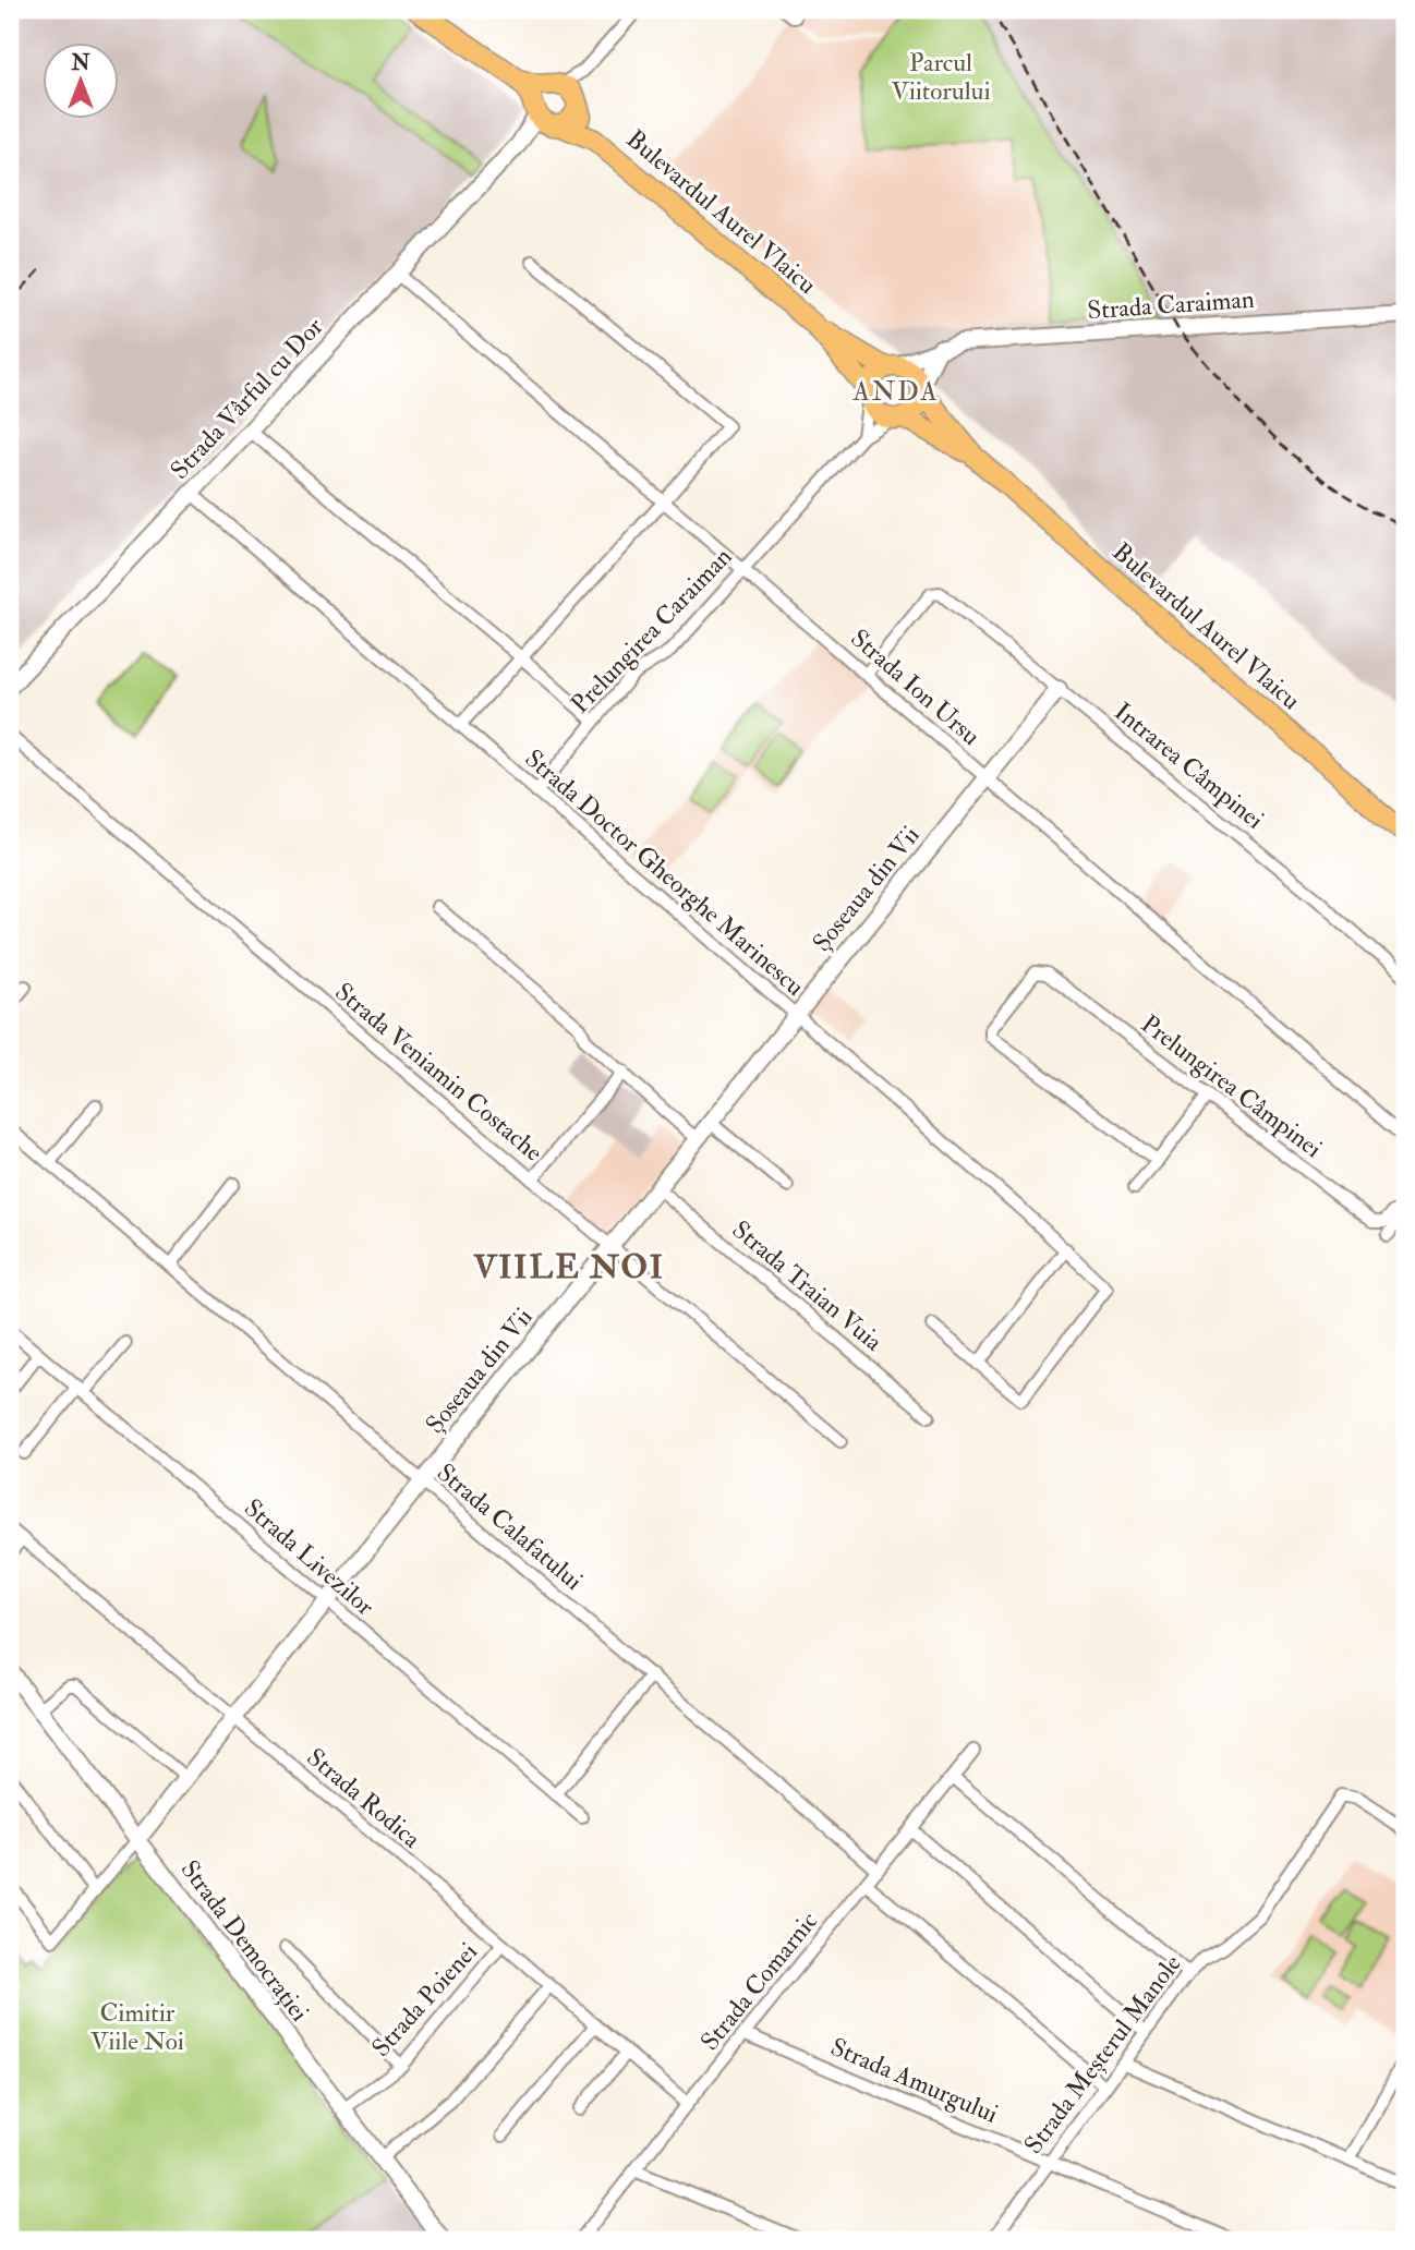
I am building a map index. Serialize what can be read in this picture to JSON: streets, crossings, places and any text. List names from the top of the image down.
{
  "streets": {
    "main road": ["Bulevardul Aurel Vlaicu"],
    "street": [
      "Strada Caraiman",
      "Strada Vârful cu Dor",
      "Prelungirea Caraiman",
      "Strada Ion Ursu",
      "Intrarea Câmpinei",
      "Strada Doctor Gheorghe Marinescu",
      "Șoseaua din Vii",
      "Strada Veniamin Costache",
      "Prelungirea Câmpinei",
      "Strada Traian Vuia",
      "Strada Calafatului",
      "Strada Livezilor",
      "Strada Rodica",
      "Strada Democrației",
      "Strada Comarnic",
      "Strada Poienei",
      "Strada Meșterul Manole",
      "Strada Amurgului"
    ]
  },
  "crossings": [
    ["Bulevardul Aurel Vlaicu", "Strada Caraiman"],
    ["Bulevardul Aurel Vlaicu", "Strada Vârful cu Dor"],
    ["Bulevardul Aurel Vlaicu", "Prelungirea Caraiman"],
    ["Strada Caraiman", "Prelungirea Caraiman"],
    ["Strada Vârful cu Dor", "Strada Ion Ursu"],
    ["Strada Vârful cu Dor", "Strada Doctor Gheorghe Marinescu"],
    ["Prelungirea Caraiman", "Strada Ion Ursu"],
    ["Prelungirea Caraiman", "Strada Doctor Gheorghe Marinescu"],
    ["Strada Ion Ursu", "Intrarea Câmpinei"],
    ["Strada Ion Ursu", "Șoseaua din Vii"],
    ["Intrarea Câmpinei", "Șoseaua din Vii"],
    ["Strada Doctor Gheorghe Marinescu", "Șoseaua din Vii"],
    ["Șoseaua din Vii", "Strada Veniamin Costache"],
    ["Șoseaua din Vii", "Strada Traian Vuia"],
    ["Șoseaua din Vii", "Strada Calafatului"],
    ["Șoseaua din Vii", "Strada Livezilor"],
    ["Șoseaua din Vii", "Strada Rodica"],
    ["Șoseaua din Vii", "Strada Democrației"],
    ["Strada Calafatului", "Strada Comarnic"],
    ["Strada Rodica", "Strada Comarnic"],
    ["Strada Rodica", "Strada Poienei"],
    ["Strada Democrației", "Strada Poienei"],
    ["Strada Comarnic", "Strada Amurgului"],
    ["Strada Meșterul Manole", "Strada Amurgului"]
  ],
  "districts": ["ANDA", "VIILE NOI"],
  "parks": ["Parcul Viitorului", "Cimitir Viile Noi"],
  "north": "top"
}
